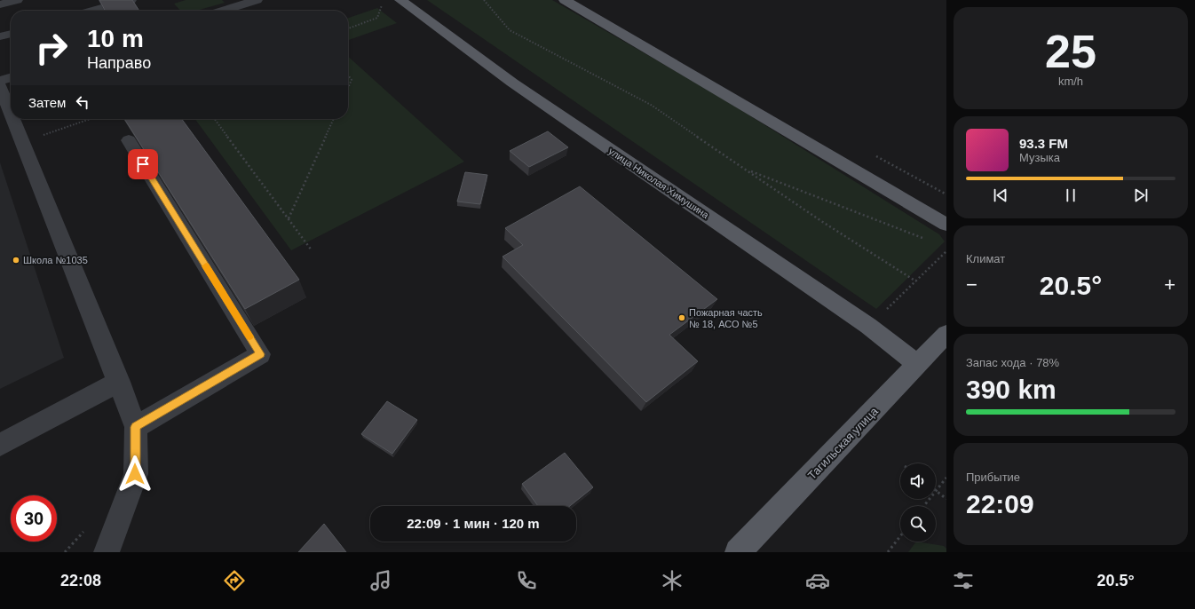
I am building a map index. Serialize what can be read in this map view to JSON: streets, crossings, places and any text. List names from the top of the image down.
{
  "streets": {
    "main road": ["улица Николая Химушина", "Тагильская улица"]
  },
  "crossings": [
    ["улица Николая Химушина", "Тагильская улица"]
  ],
  "places": ["Школа №1035", "Пожарная часть № 18, АСО №5"],
  "page": {
    "tile": [
      ["25", "km/h"],
      "Климат",
      ["Запас хода · 78%", "390 km"],
      ["Прибытие", "22:09"]
    ],
    "turn": ["10 m", "Направо"],
    "then": "Затем",
    "song": ["93.3 FM", "Музыка"],
    "heat": ["−", "20.5°", "+"],
    "limit": "30",
    "trip": "22:09 · 1 мин · 120 m",
    "tabs": ["22:08", "20.5°"]
  }
}
